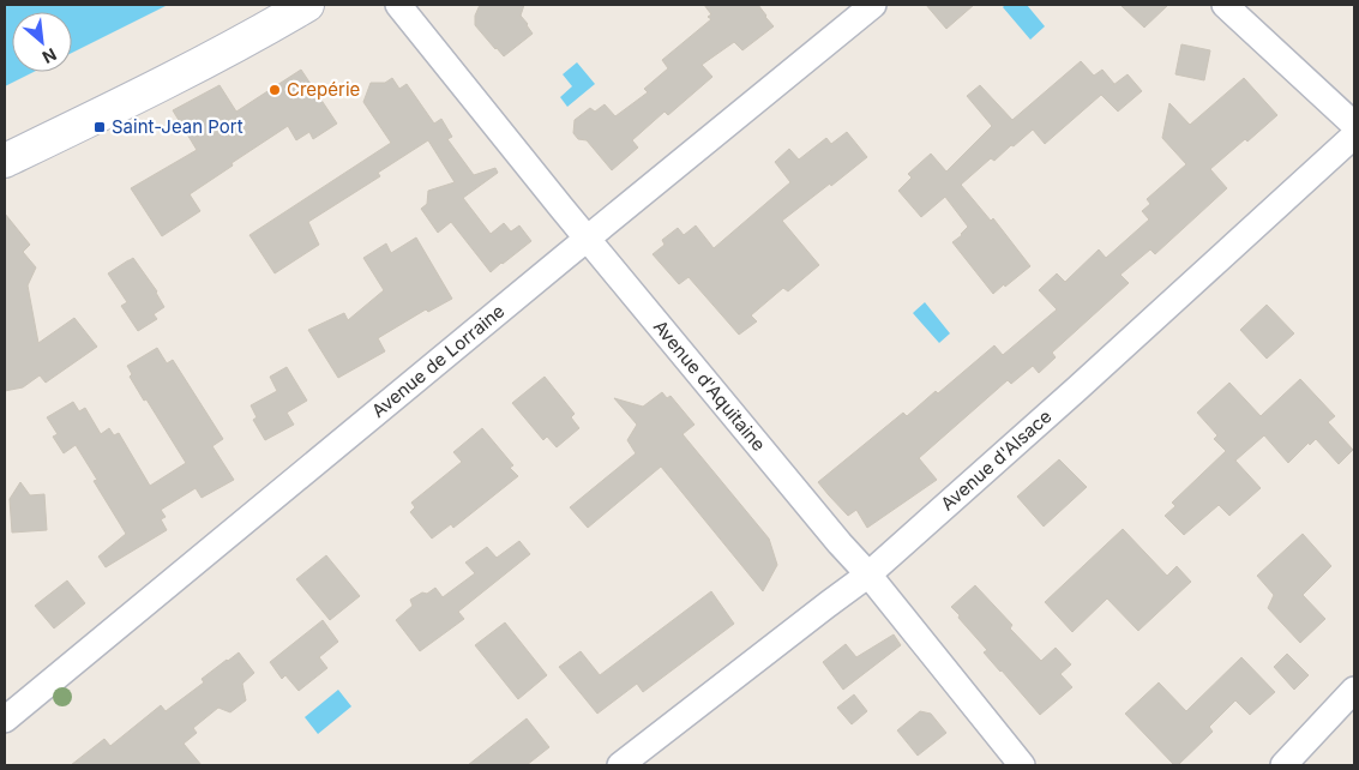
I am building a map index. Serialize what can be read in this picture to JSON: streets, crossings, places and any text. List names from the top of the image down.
{
  "streets": {
    "street": ["Avenue de Lorraine", "Avenue d'Aquitaine", "Avenue d'Alsace"]
  },
  "crossings": [
    ["Avenue de Lorraine", "Avenue d'Aquitaine"],
    ["Avenue d'Aquitaine", "Avenue d'Alsace"]
  ],
  "places": {
    "other": ["Crepérie"],
    "transit": ["Saint-Jean Port"]
  },
  "north": "bottom right"
}
